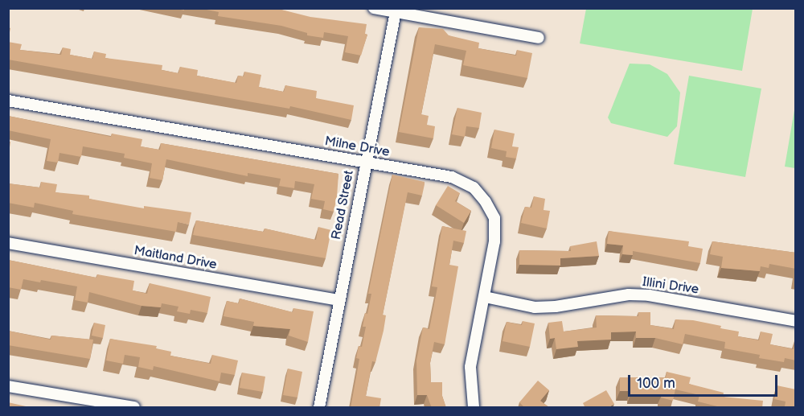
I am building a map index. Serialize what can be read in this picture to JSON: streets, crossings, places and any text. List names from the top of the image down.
{
  "streets": {
    "street": [
      "Milne Drive",
      "Read Street",
      "Maitland Drive",
      "Illini Drive"
    ]
  },
  "crossings": [
    ["Milne Drive", "Read Street"],
    ["Milne Drive", "Illini Drive"],
    ["Read Street", "Maitland Drive"]
  ],
  "scale_bar": "100 m"
}
